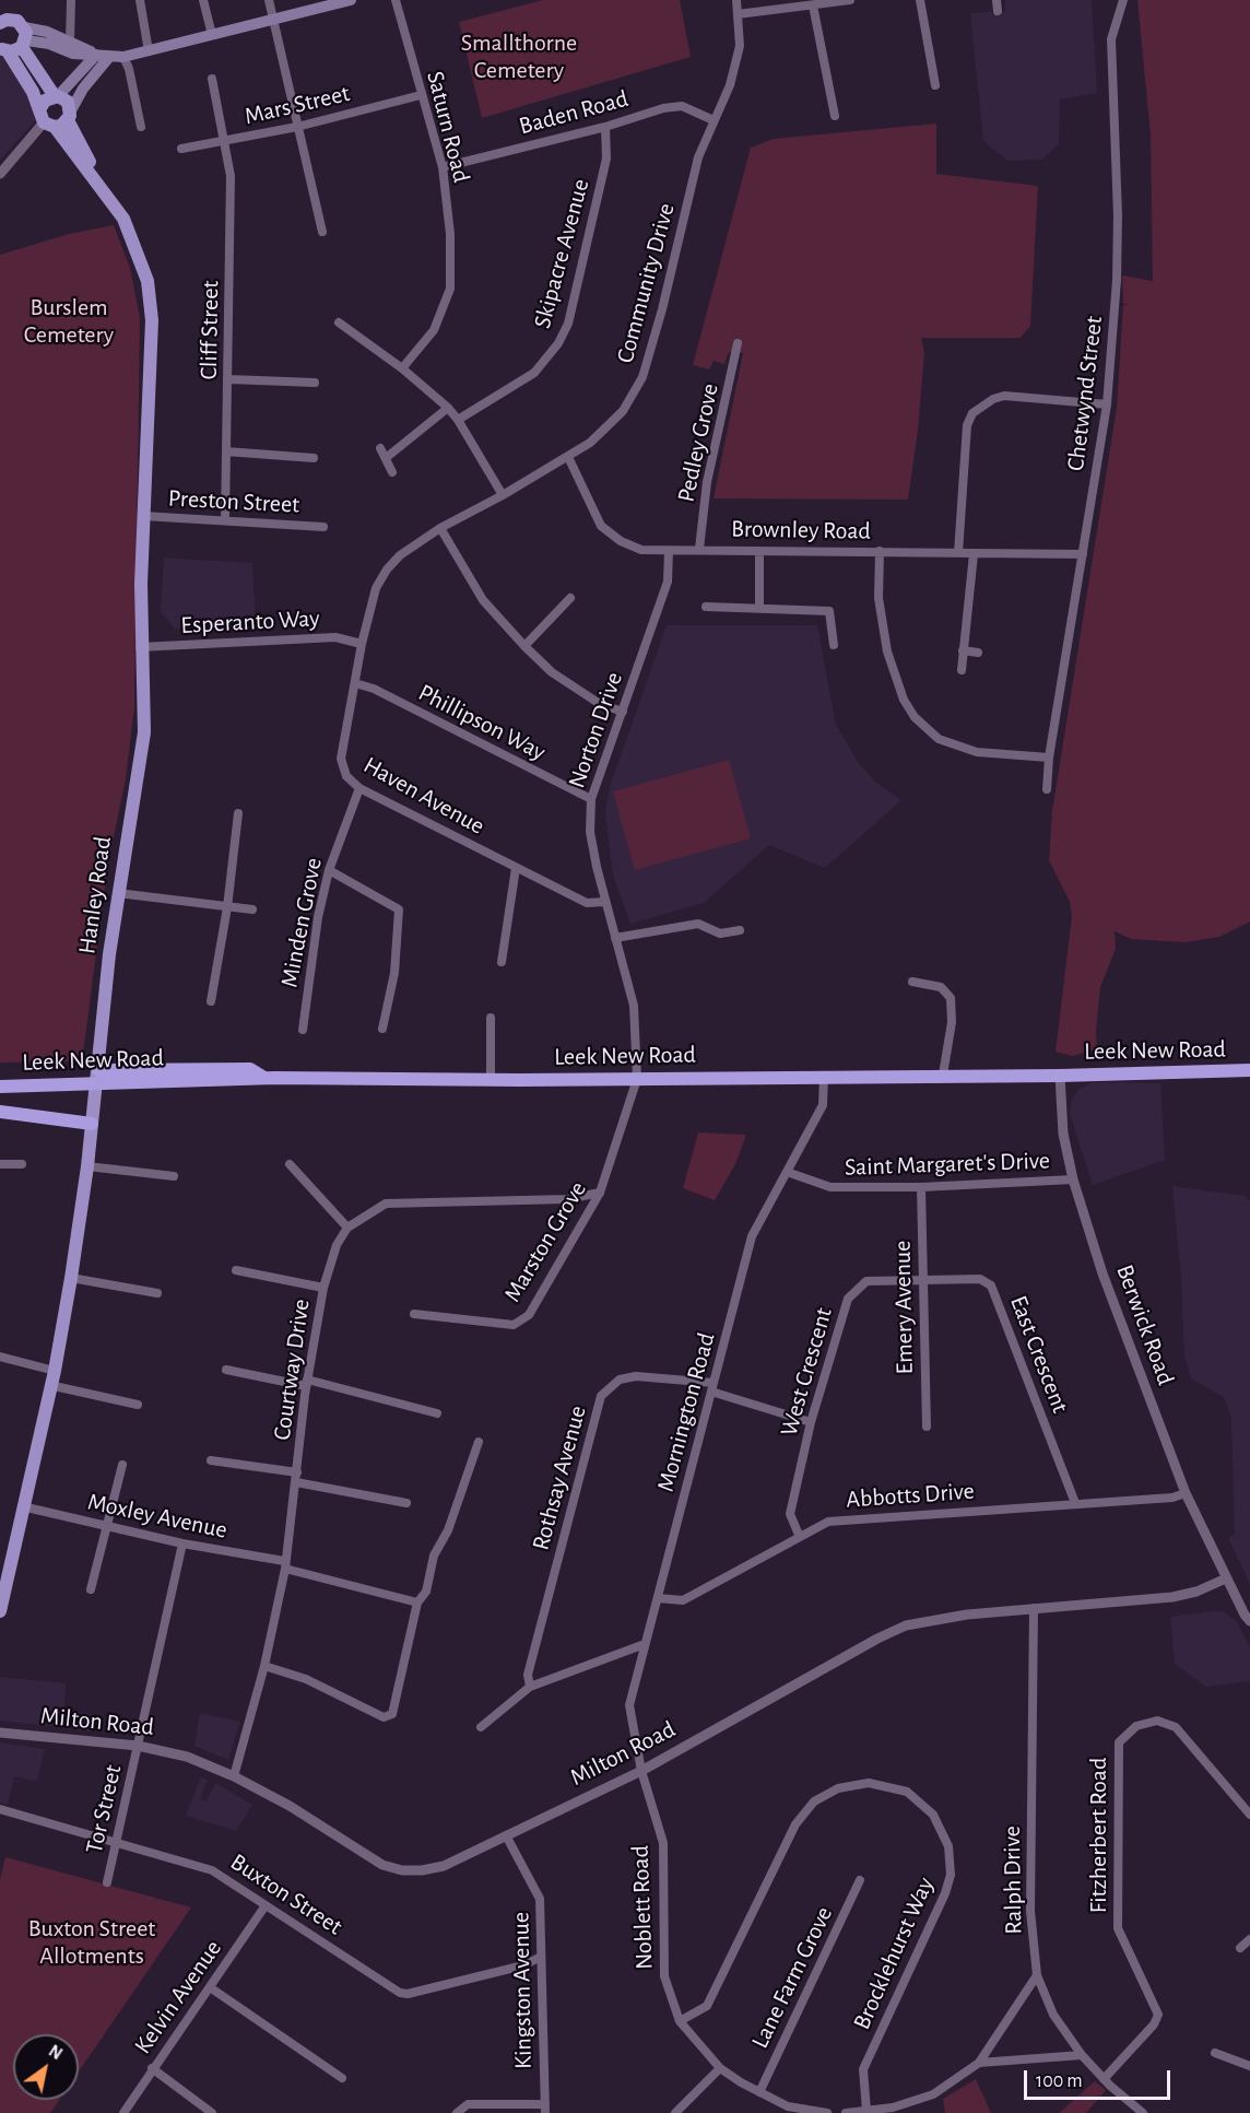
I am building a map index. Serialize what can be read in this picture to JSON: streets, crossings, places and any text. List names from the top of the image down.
{
  "streets": {
    "highway": ["Leek New Road"],
    "main road": ["Hanley Road"],
    "street": [
      "Mars Street",
      "Baden Road",
      "Saturn Road",
      "Skipacre Avenue",
      "Community Drive",
      "Cliff Street",
      "Chetwynd Street",
      "Pedley Grove",
      "Preston Street",
      "Brownley Road",
      "Esperanto Way",
      "Phillipson Way",
      "Norton Drive",
      "Haven Avenue",
      "Minden Grove",
      "Saint Margaret's Drive",
      "Marston Grove",
      "Emery Avenue",
      "Berwick Road",
      "East Crescent",
      "Courtway Drive",
      "West Crescent",
      "Mornington Road",
      "Rothsay Avenue",
      "Abbotts Drive",
      "Moxley Avenue",
      "Milton Road",
      "Tor Street",
      "Fitzherbert Road",
      "Ralph Drive",
      "Buxton Street",
      "Noblett Road",
      "Brocklehurst Way",
      "Lane Farm Grove",
      "Kingston Avenue",
      "Kelvin Avenue"
    ]
  },
  "crossings": [
    ["Mars Street", "Saturn Road"],
    ["Mars Street", "Cliff Street"],
    ["Baden Road", "Saturn Road"],
    ["Baden Road", "Skipacre Avenue"],
    ["Baden Road", "Community Drive"],
    ["Community Drive", "Brownley Road"],
    ["Community Drive", "Esperanto Way"],
    ["Community Drive", "Haven Avenue"],
    ["Cliff Street", "Preston Street"],
    ["Chetwynd Street", "Brownley Road"],
    ["Pedley Grove", "Brownley Road"],
    ["Preston Street", "Hanley Road"],
    ["Brownley Road", "Norton Drive"],
    ["Esperanto Way", "Haven Avenue"],
    ["Esperanto Way", "Hanley Road"],
    ["Phillipson Way", "Norton Drive"],
    ["Phillipson Way", "Haven Avenue"],
    ["Norton Drive", "Haven Avenue"],
    ["Norton Drive", "Leek New Road"],
    ["Norton Drive", "Marston Grove"],
    ["Haven Avenue", "Minden Grove"],
    ["Hanley Road", "Moxley Avenue"],
    ["Leek New Road", "Marston Grove"],
    ["Leek New Road", "Berwick Road"],
    ["Leek New Road", "Mornington Road"],
    ["Saint Margaret's Drive", "Emery Avenue"],
    ["Saint Margaret's Drive", "Berwick Road"],
    ["Saint Margaret's Drive", "Mornington Road"],
    ["Emery Avenue", "East Crescent"],
    ["Emery Avenue", "West Crescent"],
    ["Berwick Road", "Abbotts Drive"],
    ["Berwick Road", "Milton Road"],
    ["East Crescent", "West Crescent"],
    ["East Crescent", "Abbotts Drive"],
    ["Courtway Drive", "Moxley Avenue"],
    ["Courtway Drive", "Milton Road"],
    ["West Crescent", "Rothsay Avenue"],
    ["West Crescent", "Abbotts Drive"],
    ["Mornington Road", "Rothsay Avenue"],
    ["Mornington Road", "Abbotts Drive"],
    ["Mornington Road", "Milton Road"],
    ["Mornington Road", "Noblett Road"],
    ["Moxley Avenue", "Tor Street"],
    ["Milton Road", "Tor Street"],
    ["Milton Road", "Ralph Drive"],
    ["Milton Road", "Noblett Road"],
    ["Milton Road", "Kingston Avenue"],
    ["Tor Street", "Buxton Street"],
    ["Fitzherbert Road", "Ralph Drive"],
    ["Buxton Street", "Kingston Avenue"],
    ["Buxton Street", "Kelvin Avenue"],
    ["Noblett Road", "Brocklehurst Way"],
    ["Noblett Road", "Lane Farm Grove"]
  ],
  "parks": ["Smallthorne Cemetery", "Burslem Cemetery", "Buxton Street Allotments"],
  "scale_bar": "100 m",
  "north": "top right"
}
